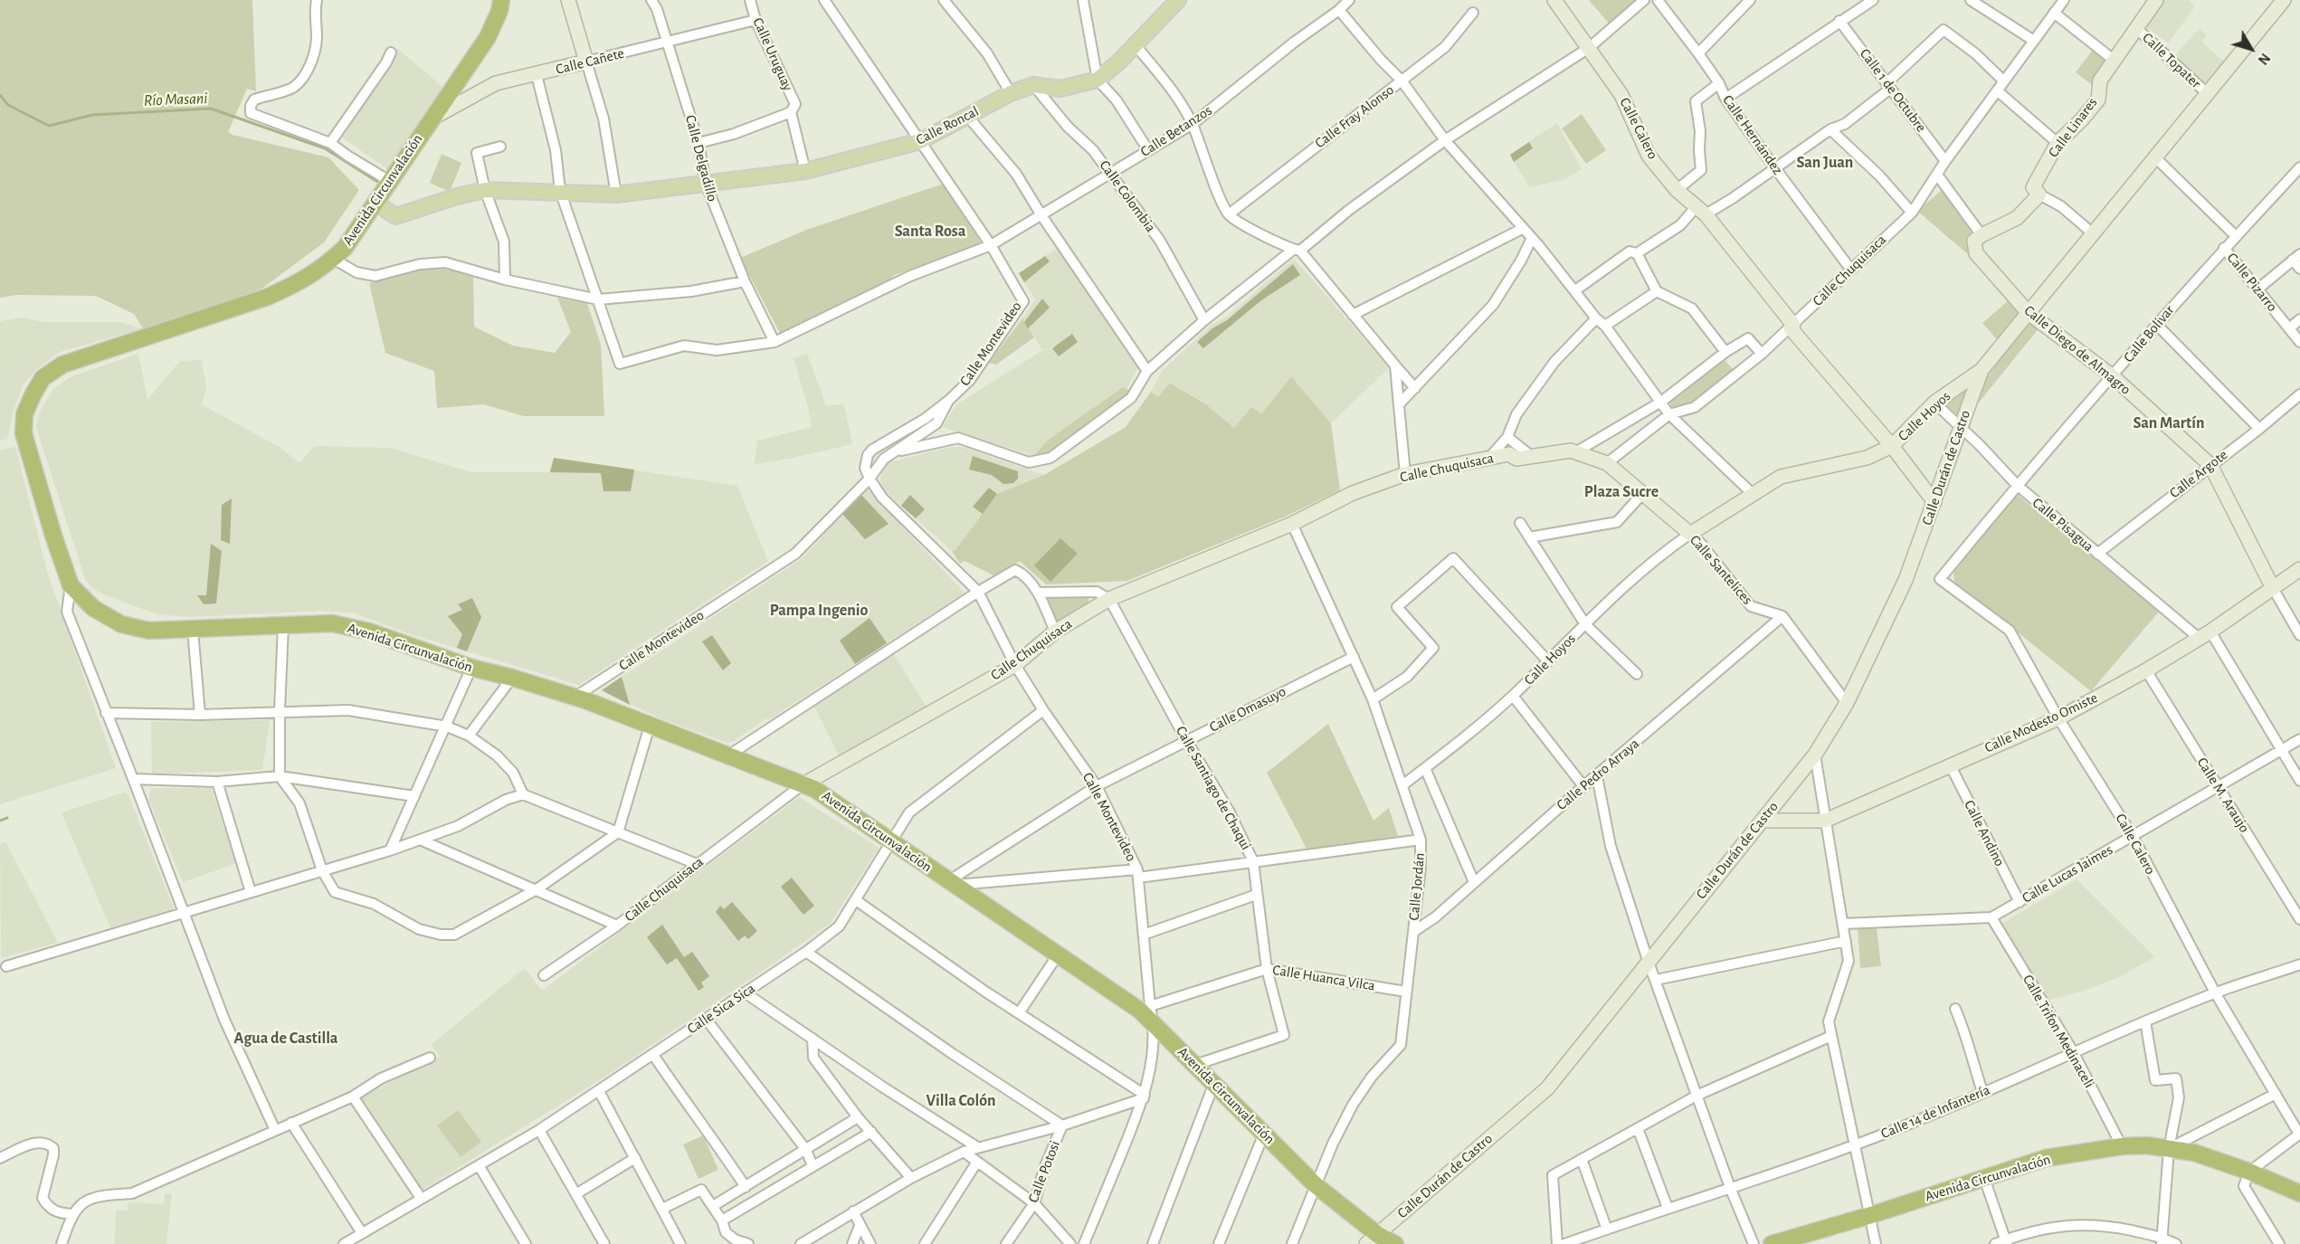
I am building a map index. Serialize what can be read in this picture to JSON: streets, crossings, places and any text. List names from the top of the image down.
{
  "streets": {
    "highway": ["Avenida Circunvalación"],
    "main road": [
      "Calle Cañete",
      "Calle Roncal",
      "Calle Linares",
      "Calle Calero",
      "Calle Chuquisaca",
      "Calle Diego de Almagro",
      "Calle Hoyos",
      "Calle Durán de Castro",
      "Calle Santelices",
      "Calle Modesto Omiste"
    ],
    "street": [
      "Calle Uruguay",
      "Calle Topater",
      "Calle 1 de Octubre",
      "Calle Fray Alonso",
      "Calle Betanzos",
      "Calle Hernández",
      "Calle Delgadillo",
      "Calle Colombia",
      "Calle Pizarro",
      "Calle Bolivar",
      "Calle Montevideo",
      "Calle Argote",
      "Calle Pisagua",
      "Calle Omasuyo",
      "Calle Pedro Arraya",
      "Calle Santiago de Chaqui",
      "Calle M. Araujo",
      "Calle Andino",
      "Calle Lucas Jaimes",
      "Calle Jordán",
      "Calle Huanca Vilca",
      "Calle Sica Sica",
      "Calle Trifon Medinaceli",
      "Calle 14 de Infantería",
      "Calle Potosi"
    ]
  },
  "crossings": [
    ["Calle Uruguay", "Calle Cañete"],
    ["Calle Uruguay", "Calle Roncal"],
    ["Calle Topater", "Calle Linares"],
    ["Calle Topater", "Calle Hoyos"],
    ["Calle Cañete", "Calle Delgadillo"],
    ["Calle Cañete", "Avenida Circunvalación"],
    ["Calle 1 de Octubre", "Calle Chuquisaca"],
    ["Calle Roncal", "Calle Delgadillo"],
    ["Calle Roncal", "Avenida Circunvalación"],
    ["Calle Roncal", "Calle Colombia"],
    ["Calle Roncal", "Calle Montevideo"],
    ["Calle Calero", "Calle Chuquisaca"],
    ["Calle Calero", "Calle Bolivar"],
    ["Calle Calero", "Calle Hoyos"],
    ["Calle Calero", "Calle Durán de Castro"],
    ["Calle Calero", "Calle Modesto Omiste"],
    ["Calle Calero", "Calle Lucas Jaimes"],
    ["Calle Calero", "Calle 14 de Infantería"],
    ["Calle Betanzos", "Calle Delgadillo"],
    ["Calle Betanzos", "Calle Colombia"],
    ["Calle Betanzos", "Calle Montevideo"],
    ["Calle Hernández", "Calle Chuquisaca"],
    ["Avenida Circunvalación", "Calle Chuquisaca"],
    ["Avenida Circunvalación", "Calle Montevideo"],
    ["Avenida Circunvalación", "Calle Durán de Castro"],
    ["Avenida Circunvalación", "Calle Omasuyo"],
    ["Avenida Circunvalación", "Calle Santiago de Chaqui"],
    ["Avenida Circunvalación", "Calle Jordán"],
    ["Avenida Circunvalación", "Calle Sica Sica"],
    ["Avenida Circunvalación", "Calle Trifon Medinaceli"],
    ["Calle Chuquisaca", "Calle Montevideo"],
    ["Calle Chuquisaca", "Calle Santelices"],
    ["Calle Chuquisaca", "Calle Santiago de Chaqui"],
    ["Calle Chuquisaca", "Calle Jordán"],
    ["Calle Pizarro", "Calle Bolivar"],
    ["Calle Pizarro", "Calle Hoyos"],
    ["Calle Bolivar", "Calle Diego de Almagro"],
    ["Calle Bolivar", "Calle Pisagua"],
    ["Calle Montevideo", "Calle Omasuyo"],
    ["Calle Montevideo", "Calle Huanca Vilca"],
    ["Calle Montevideo", "Calle Sica Sica"],
    ["Calle Diego de Almagro", "Calle Hoyos"],
    ["Calle Diego de Almagro", "Calle Argote"],
    ["Calle Diego de Almagro", "Calle Modesto Omiste"],
    ["Calle Hoyos", "Calle Durán de Castro"],
    ["Calle Hoyos", "Calle Pisagua"],
    ["Calle Hoyos", "Calle Santelices"],
    ["Calle Hoyos", "Calle Jordán"],
    ["Calle Durán de Castro", "Calle Pisagua"],
    ["Calle Durán de Castro", "Calle Modesto Omiste"],
    ["Calle Argote", "Calle Pisagua"],
    ["Calle Pisagua", "Calle Modesto Omiste"],
    ["Calle Pisagua", "Calle Lucas Jaimes"],
    ["Calle Santelices", "Calle Pedro Arraya"],
    ["Calle Omasuyo", "Calle Santiago de Chaqui"],
    ["Calle Omasuyo", "Calle Jordán"],
    ["Calle Modesto Omiste", "Calle M. Araujo"],
    ["Calle Modesto Omiste", "Calle Andino"],
    ["Calle Pedro Arraya", "Calle Jordán"],
    ["Calle Santiago de Chaqui", "Calle Huanca Vilca"],
    ["Calle M. Araujo", "Calle Lucas Jaimes"],
    ["Calle Andino", "Calle Lucas Jaimes"],
    ["Calle Lucas Jaimes", "Calle Trifon Medinaceli"],
    ["Calle Jordán", "Calle Huanca Vilca"],
    ["Calle Trifon Medinaceli", "Calle 14 de Infantería"]
  ],
  "districts": [
    "San Juan",
    "Santa Rosa",
    "San Martín",
    "Plaza Sucre",
    "Pampa Ingenio",
    "Agua de Castilla",
    "Villa Colón"
  ],
  "water": ["Río Masani"],
  "north": "bottom right"
}
